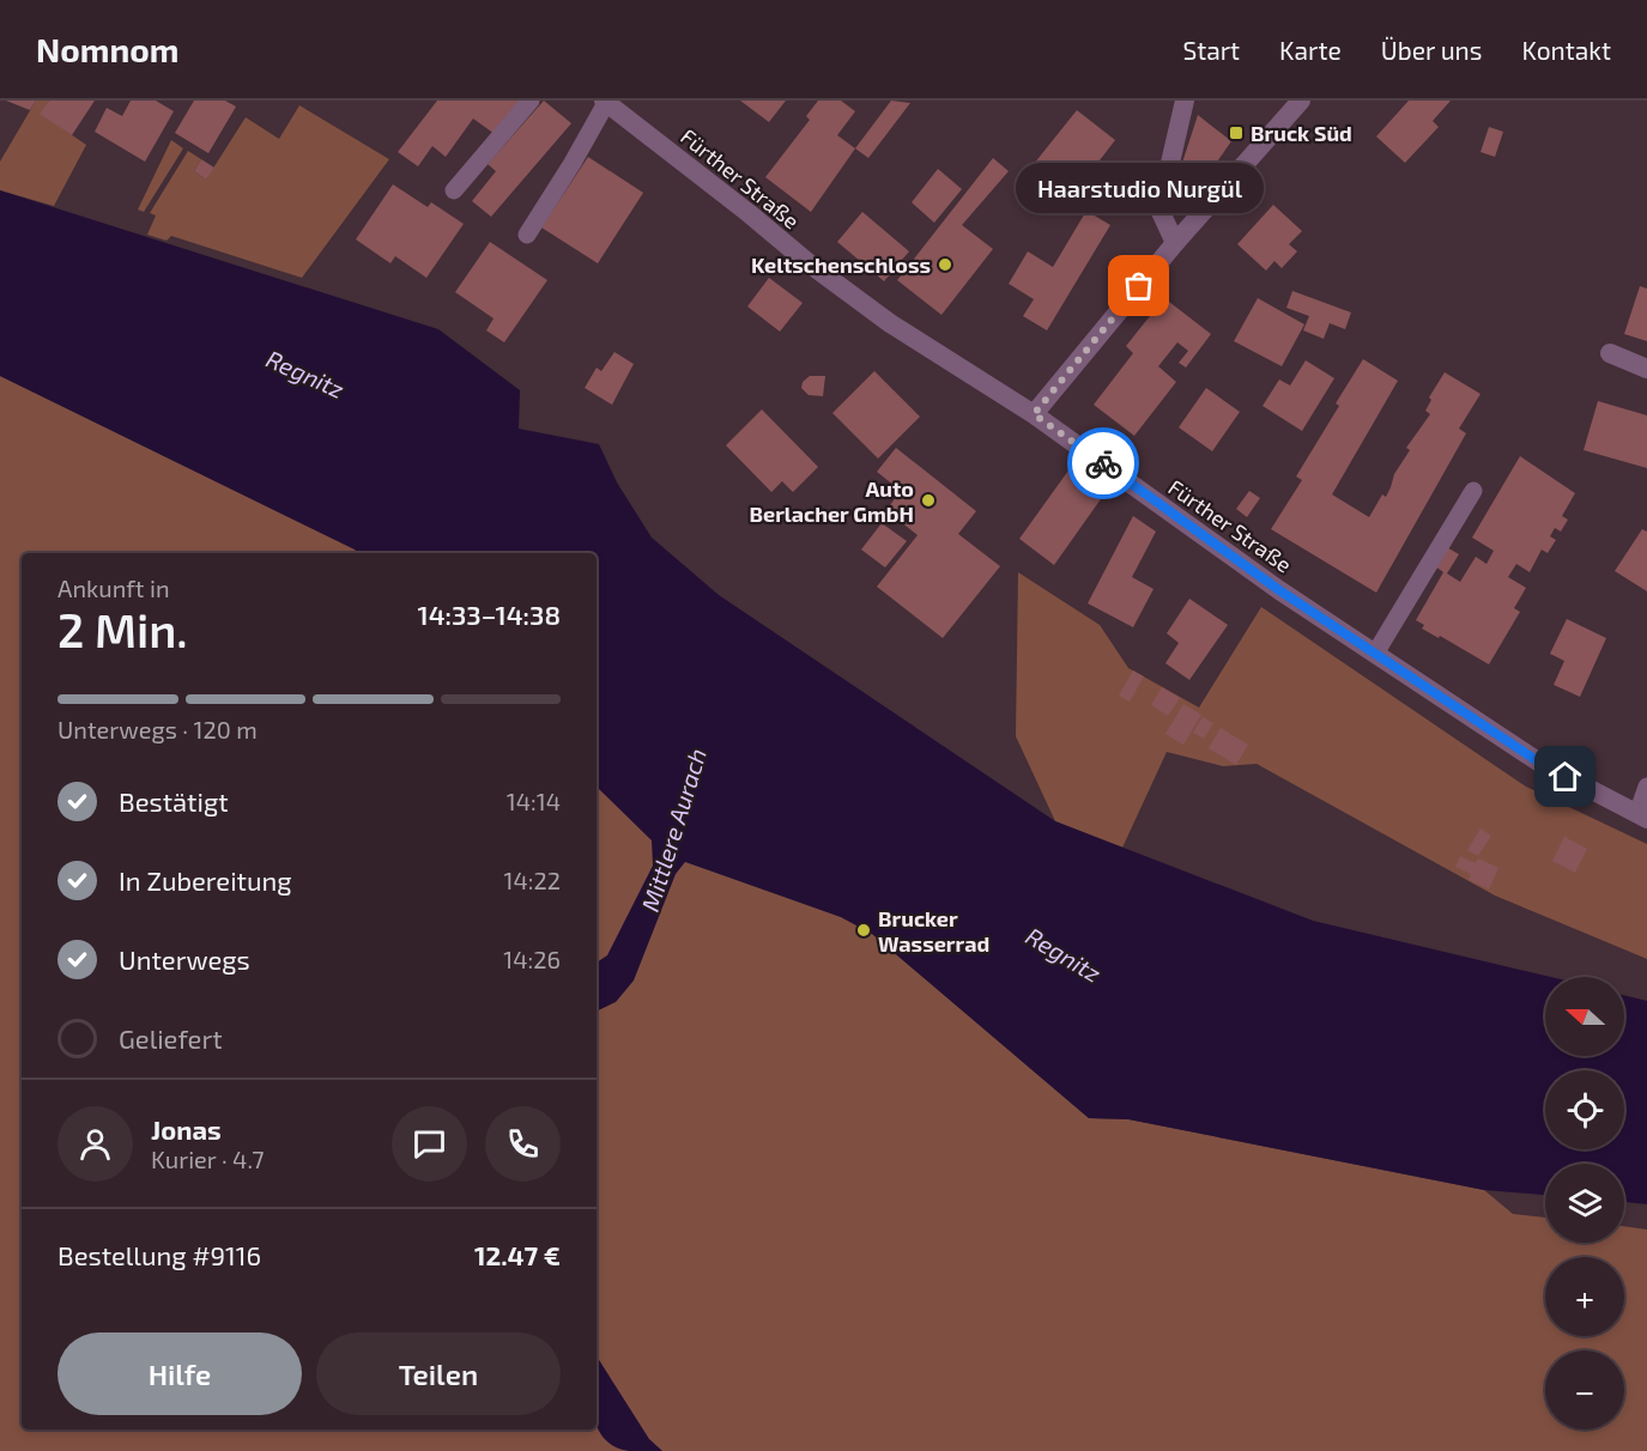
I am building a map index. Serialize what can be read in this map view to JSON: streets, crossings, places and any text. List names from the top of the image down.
{
  "streets": {
    "street": ["Fürther Straße"]
  },
  "water": ["Regnitz", "Mittlere Aurach"],
  "places": {
    "transit": ["Bruck Süd"],
    "other": [
      "Keltschenschloss",
      "Haarstudio Nurgül",
      "Auto Berlacher GmbH",
      "Brucker Wasserrad"
    ]
  },
  "north": "left",
  "page": {
    "header": "Nomnom",
    "nav": [
      "Start",
      "Karte",
      "Über uns",
      "Kontakt"
    ],
    "bubble": "Haarstudio Nurgül",
    "heading": ["2 Min.", "Ankunft in", "14:33–14:38"],
    "panel": [
      "Jonas",
      "Kurier · 4.7",
      "Bestellung #9116",
      "12.47 €"
    ],
    "bar": "Unterwegs · 120 m",
    "list": [
      ["Bestätigt", "14:14"],
      ["In Zubereitung", "14:22"],
      ["Unterwegs", "14:26"],
      "Geliefert"
    ],
    "map_buttons": ["+", "−"],
    "buttons": ["Hilfe", "Teilen"]
  }
}
